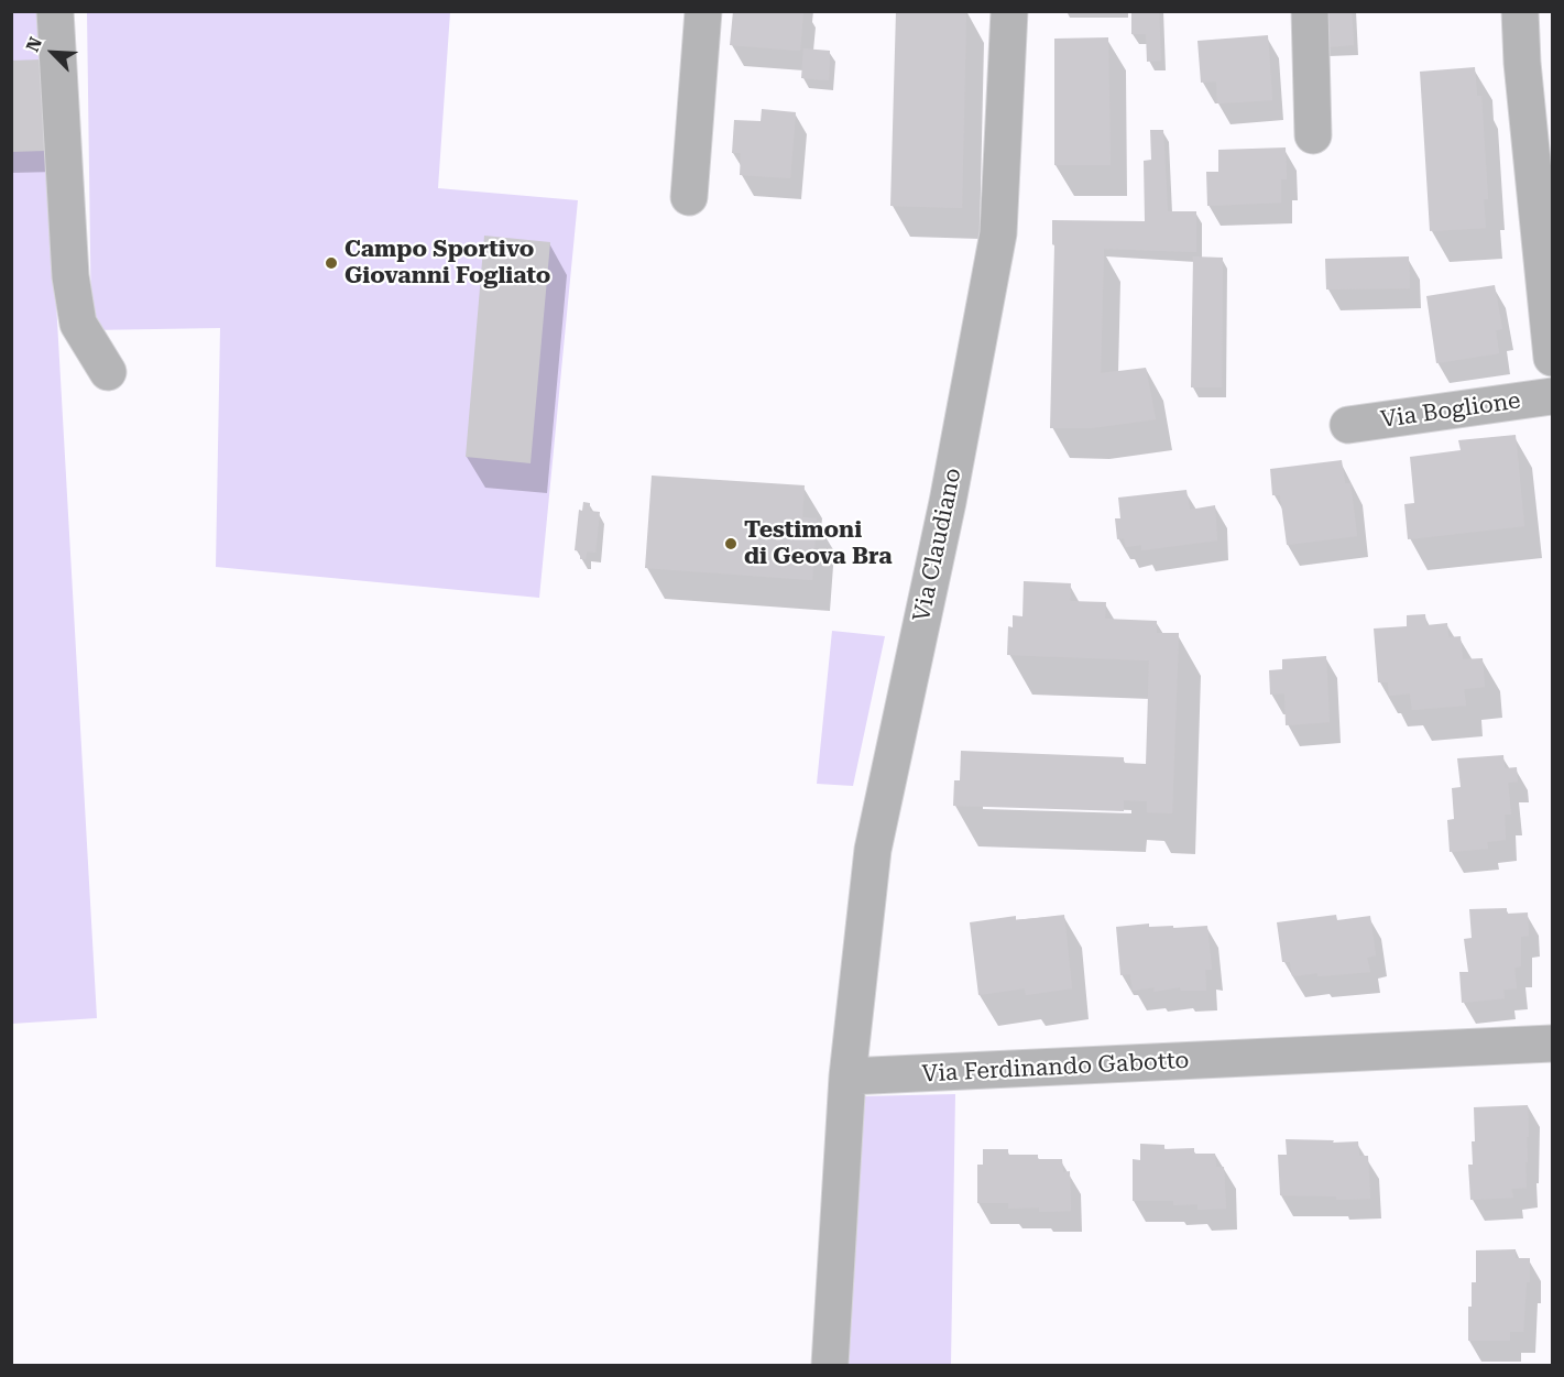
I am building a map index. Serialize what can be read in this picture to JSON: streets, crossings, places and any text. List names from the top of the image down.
{
  "streets": {
    "street": ["Via Boglione", "Via Claudiano", "Via Ferdinando Gabotto"]
  },
  "crossings": [
    ["Via Claudiano", "Via Ferdinando Gabotto"]
  ],
  "places": ["Campo Sportivo Giovanni Fogliato", "Testimoni di Geova Bra"],
  "north": "top left"
}
